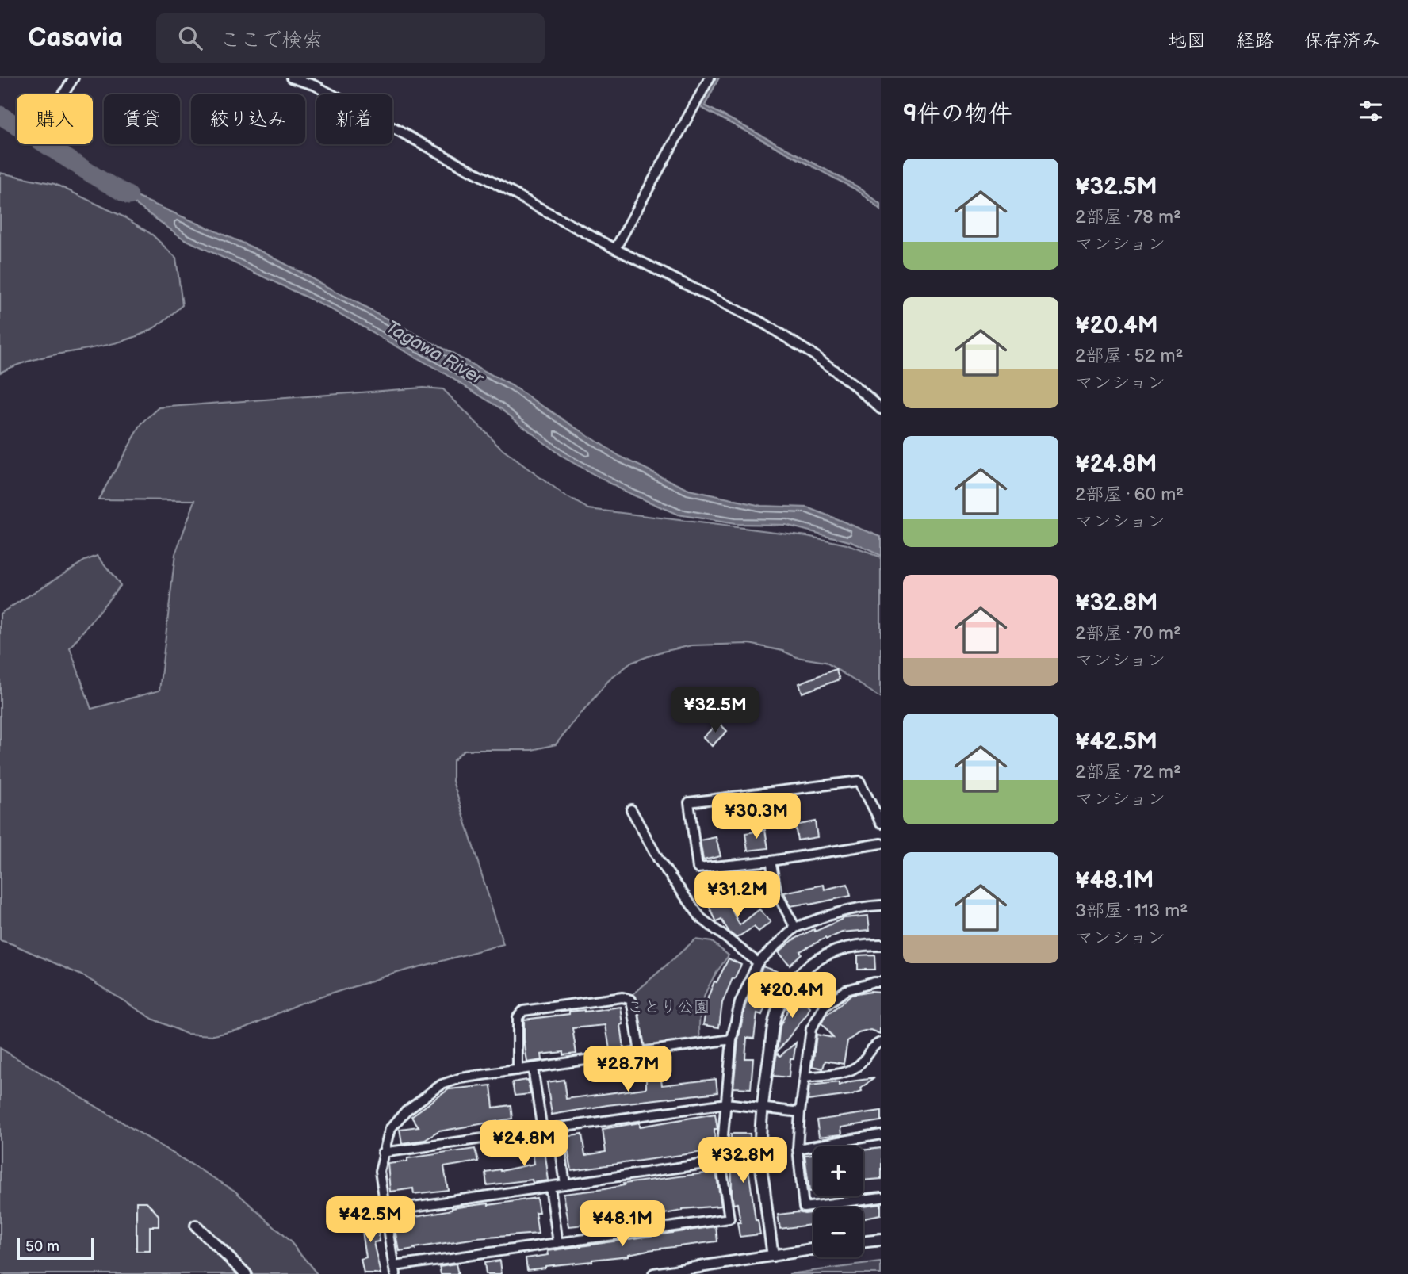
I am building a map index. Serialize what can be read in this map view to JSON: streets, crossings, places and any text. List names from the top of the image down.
{
  "water": ["Tagawa River"],
  "parks": ["ことり公園"],
  "scale_bar": "50 m",
  "page": {
    "header": "Casavia",
    "search": "ここで検索",
    "nav": ["地図", "経路", "保存済み"],
    "heading": "9件の物件",
    "chip": [
      "購入",
      "賃貸",
      "絞り込み",
      "新着"
    ],
    "list": [
      {
        "name": "¥32.5M",
        "note": "2部屋 · 78 m² · マンション"
      },
      {
        "name": "¥20.4M",
        "note": "2部屋 · 52 m² · マンション"
      },
      {
        "name": "¥24.8M",
        "note": "2部屋 · 60 m² · マンション"
      },
      {
        "name": "¥32.8M",
        "note": "2部屋 · 70 m² · マンション"
      },
      {
        "name": "¥42.5M",
        "note": "2部屋 · 72 m² · マンション"
      },
      {
        "name": "¥48.1M",
        "note": "3部屋 · 113 m² · マンション"
      }
    ],
    "price": [
      "¥32.5M",
      "¥30.3M",
      "¥31.2M",
      "¥20.4M",
      "¥28.7M",
      "¥24.8M",
      "¥32.8M",
      "¥42.5M",
      "¥48.1M"
    ],
    "map_buttons": ["+", "−"],
    "scale": "50 m"
  }
}
